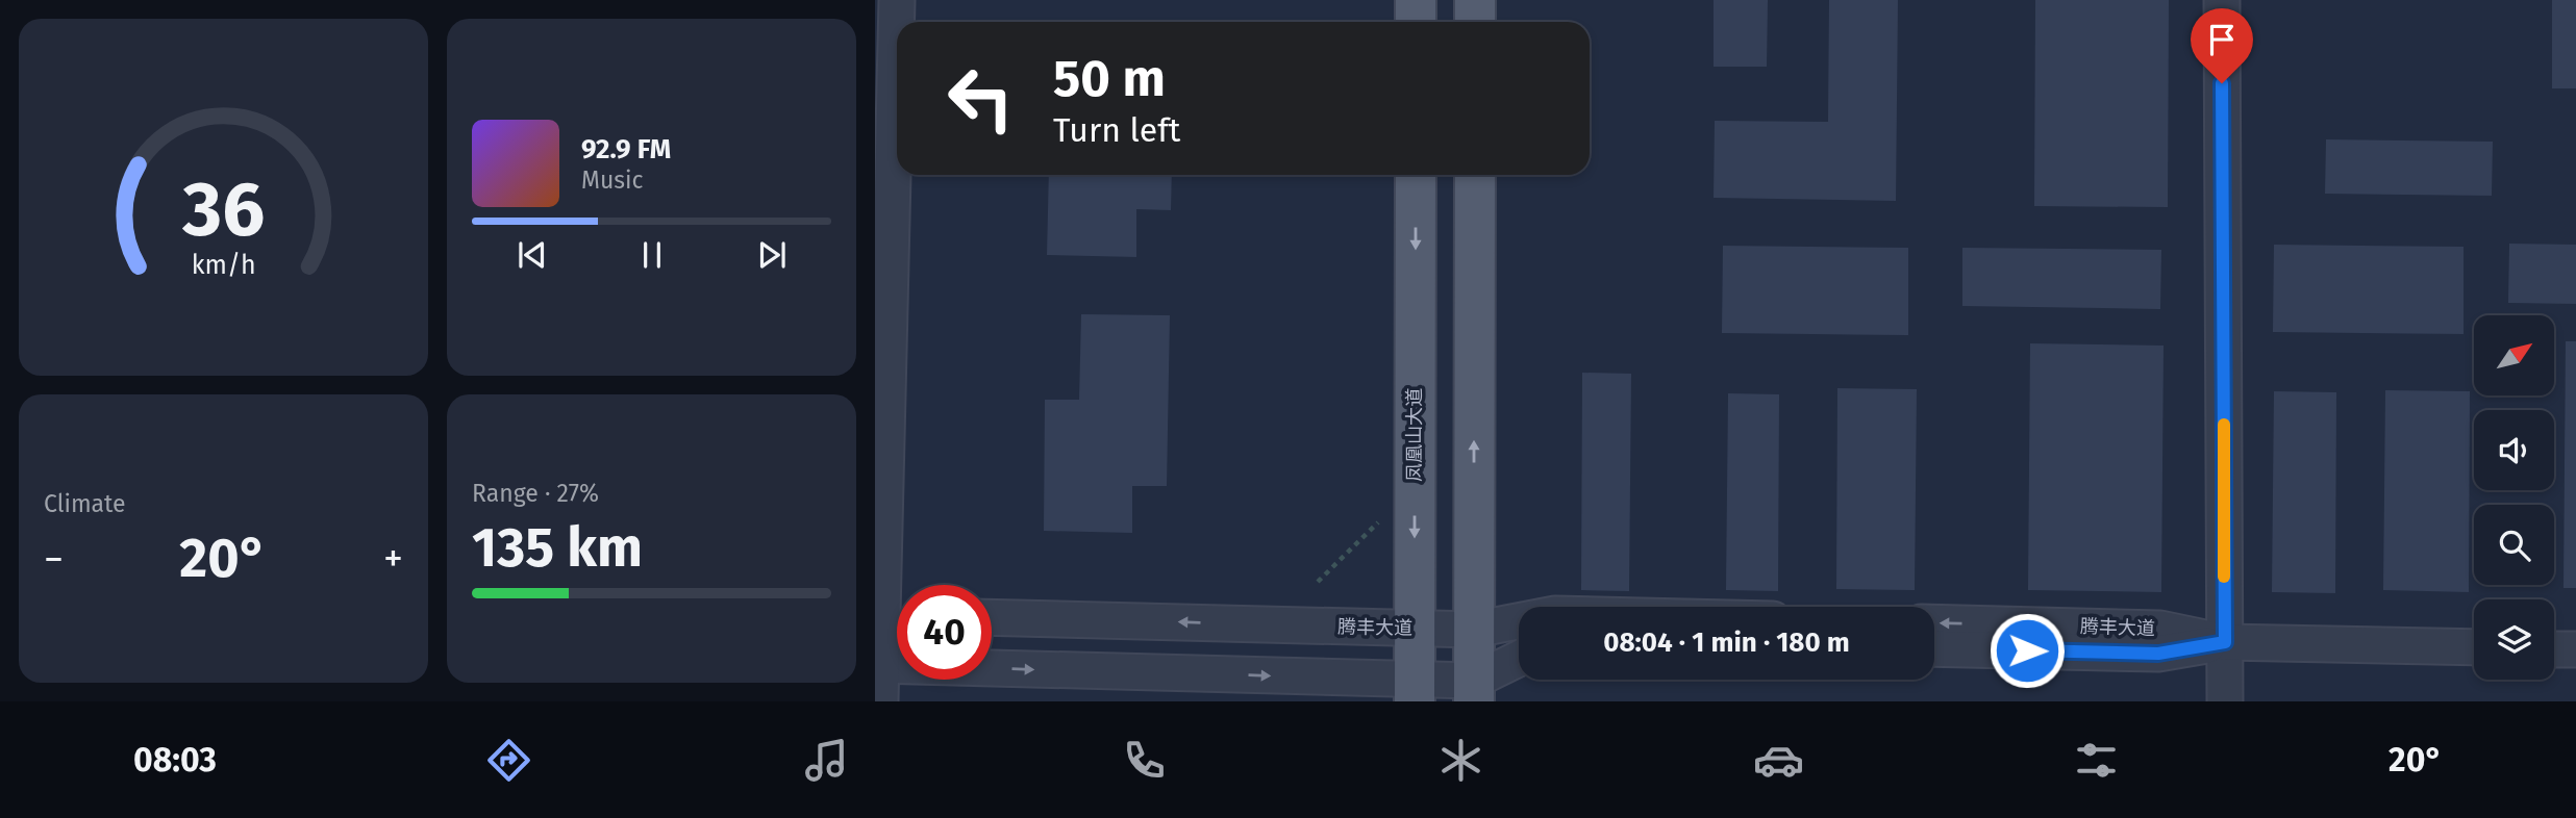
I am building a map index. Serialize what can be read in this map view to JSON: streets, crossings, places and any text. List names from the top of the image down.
{
  "streets": {
    "main road": ["凤凰山大道"],
    "street": ["腾丰大道"]
  },
  "crossings": [
    ["凤凰山大道", "腾丰大道"]
  ],
  "north": "top right",
  "page": {
    "turn": ["50 m", "Turn left"],
    "song": ["92.9 FM", "Music"],
    "tile": [
      "Climate",
      ["Range · 27%", "135 km"]
    ],
    "heat": ["−", "20°", "+"],
    "limit": "40",
    "trip": "08:04 · 1 min · 180 m",
    "tabs": ["08:03", "20°"],
    "gauge": ["36", "km/h"]
  }
}
